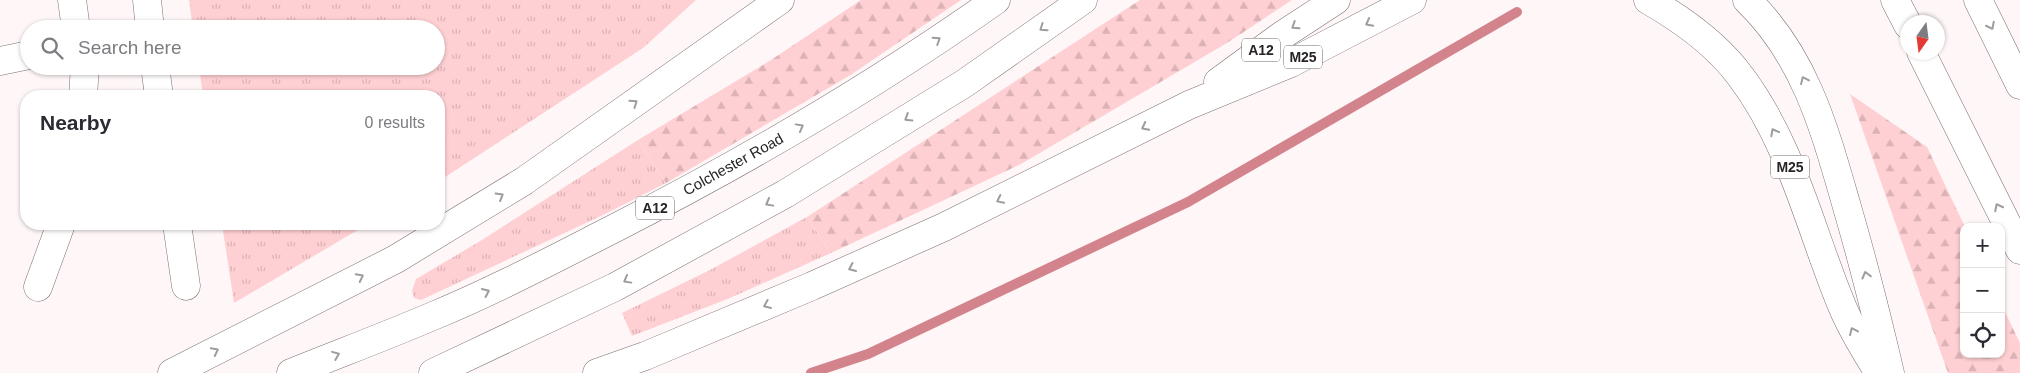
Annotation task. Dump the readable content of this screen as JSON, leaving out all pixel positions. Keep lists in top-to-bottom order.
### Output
{
  "streets": {
    "main road": ["A12", "M25", "Colchester Road"]
  },
  "crossings": [
    ["A12", "M25"]
  ],
  "north": "bottom",
  "page": {
    "search": "Search here",
    "heading": ["Nearby", "0 results"],
    "map_buttons": ["+", "−"]
  }
}
